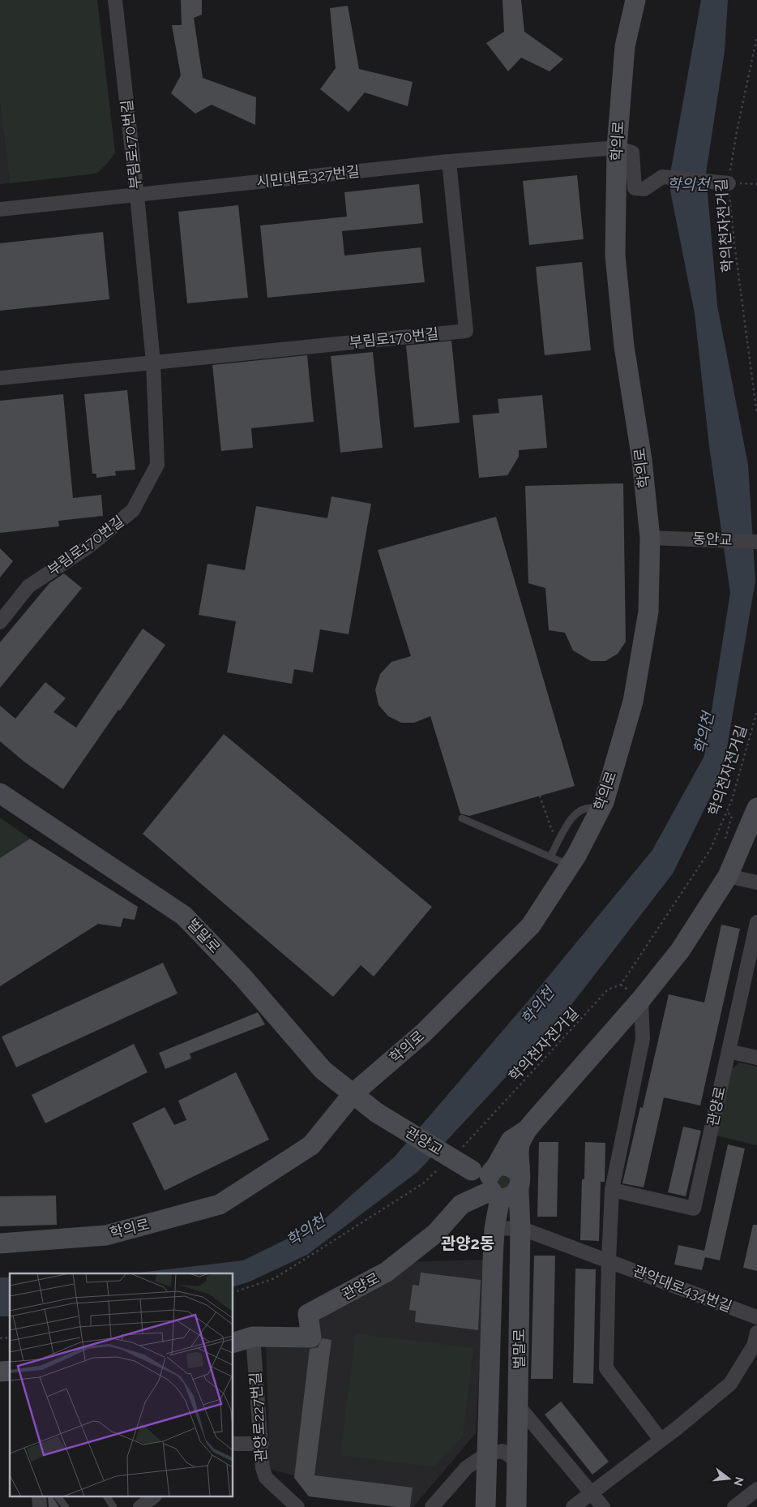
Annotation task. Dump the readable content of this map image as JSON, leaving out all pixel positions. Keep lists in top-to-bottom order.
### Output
{
  "streets": {
    "street": [
      "학의로",
      "부림로170번길",
      "시민대로327번길",
      "동안교",
      "벌말로",
      "관양로",
      "관양교",
      "관악대로434번길",
      "관양로227번길"
    ],
    "path": ["학의천자전거길"]
  },
  "crossings": [
    ["학의로", "시민대로327번길"],
    ["학의로", "동안교"],
    ["학의로", "벌말로"],
    ["부림로170번길", "시민대로327번길"],
    ["벌말로", "관양로"],
    ["벌말로", "관양교"],
    ["벌말로", "관악대로434번길"],
    ["관양로", "관양교"],
    ["관양로", "관양로227번길"]
  ],
  "districts": ["관양2동"],
  "water": ["학의천"],
  "north": "right"
}
